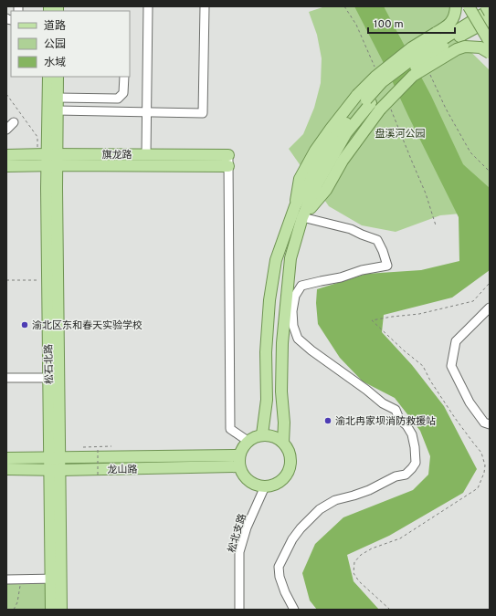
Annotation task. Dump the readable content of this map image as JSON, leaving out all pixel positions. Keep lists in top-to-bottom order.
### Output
{
  "streets": {
    "main road": ["旗龙路", "松石北路", "龙山路"],
    "street": ["松北支路"]
  },
  "crossings": [
    ["旗龙路", "松石北路"],
    ["松石北路", "龙山路"],
    ["龙山路", "松北支路"]
  ],
  "parks": ["盘溪河公园"],
  "places": ["渝北区东和春天实验学校", "渝北冉家坝消防救援站"],
  "legend": ["道路", "公园", "水域"],
  "scale_bar": "100 m"
}
